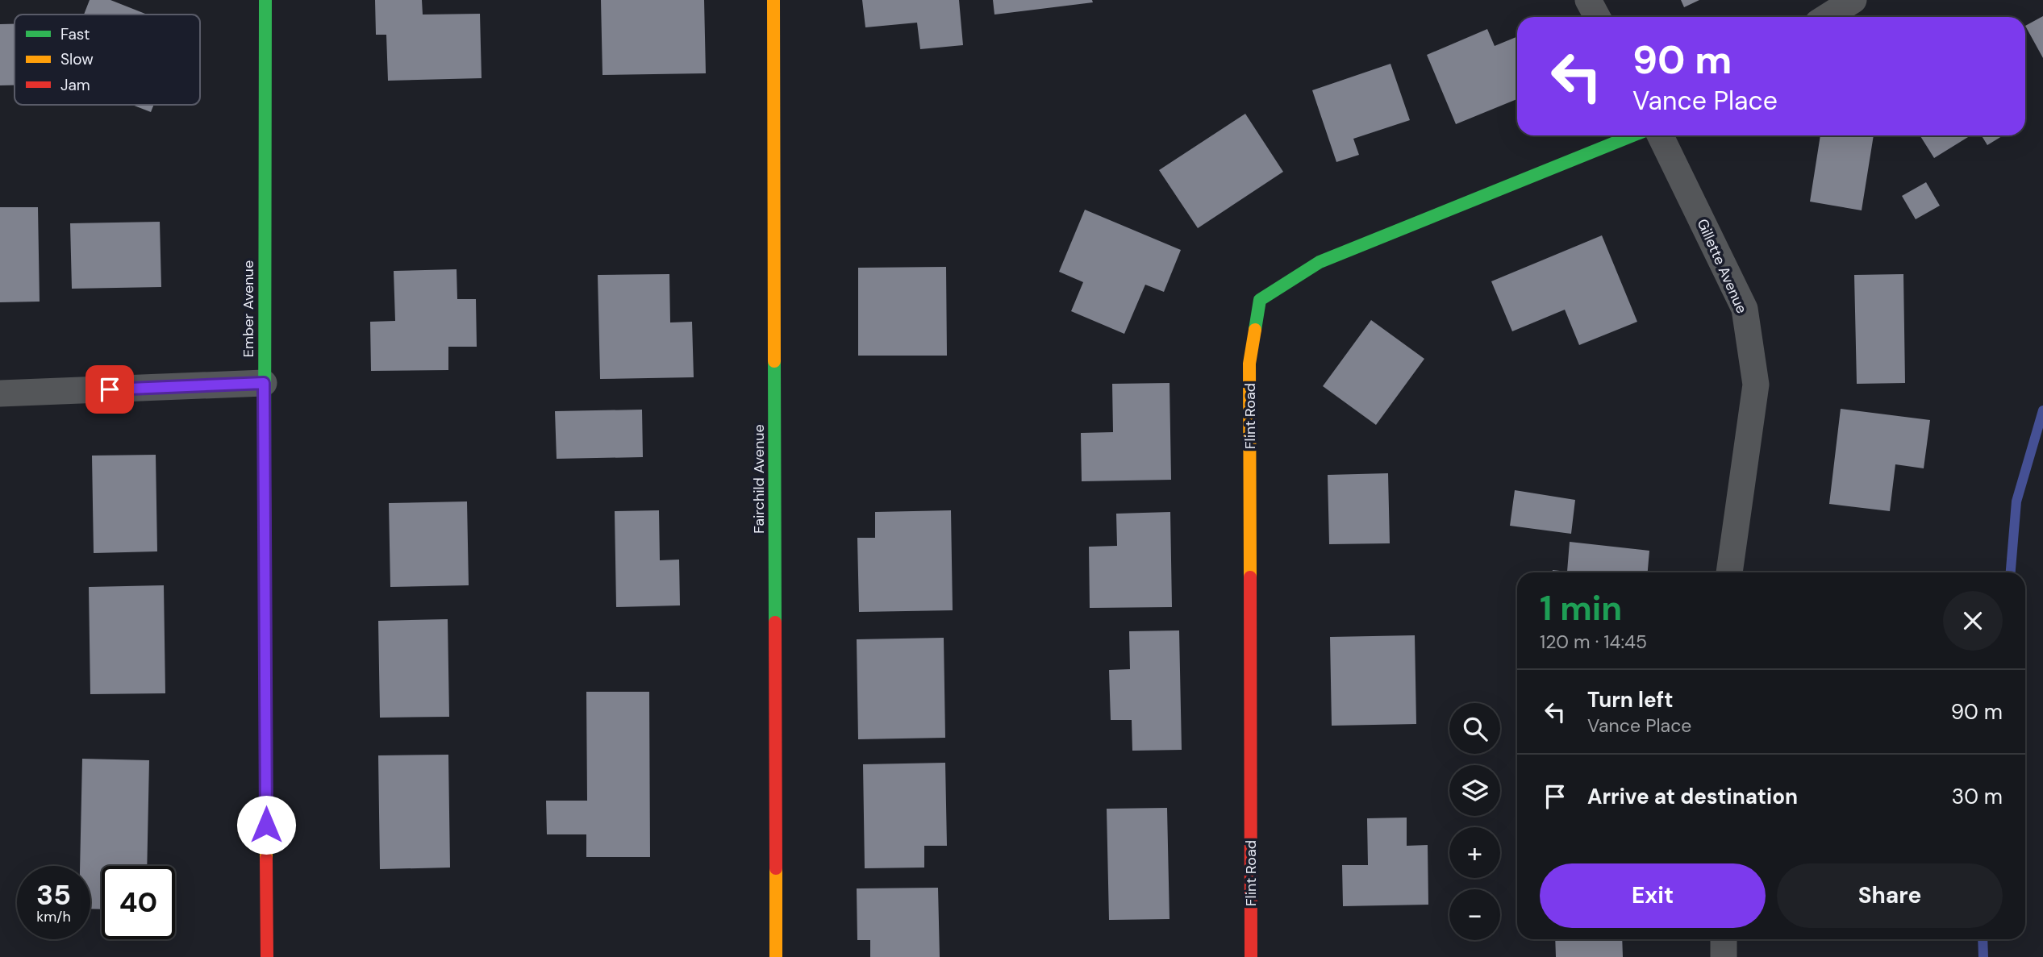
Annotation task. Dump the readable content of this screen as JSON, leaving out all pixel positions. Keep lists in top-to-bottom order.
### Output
{
  "streets": {
    "street": [
      "Gillette Avenue",
      "Ember Avenue",
      "Flint Road",
      "Fairchild Avenue"
    ]
  },
  "legend": ["Fast", "Slow", "Jam"],
  "page": {
    "turn": ["90 m", "Vance Place"],
    "heading": ["1 min", "120 m · 14:45"],
    "list": [
      {
        "name": "Turn left",
        "note": "Vance Place",
        "value": "90 m"
      },
      {
        "name": "Arrive at destination",
        "value": "30 m"
      }
    ],
    "map_buttons": ["+", "−"],
    "buttons": ["Exit", "Share"],
    "speed": "35 km/h",
    "limit": "40"
  }
}
